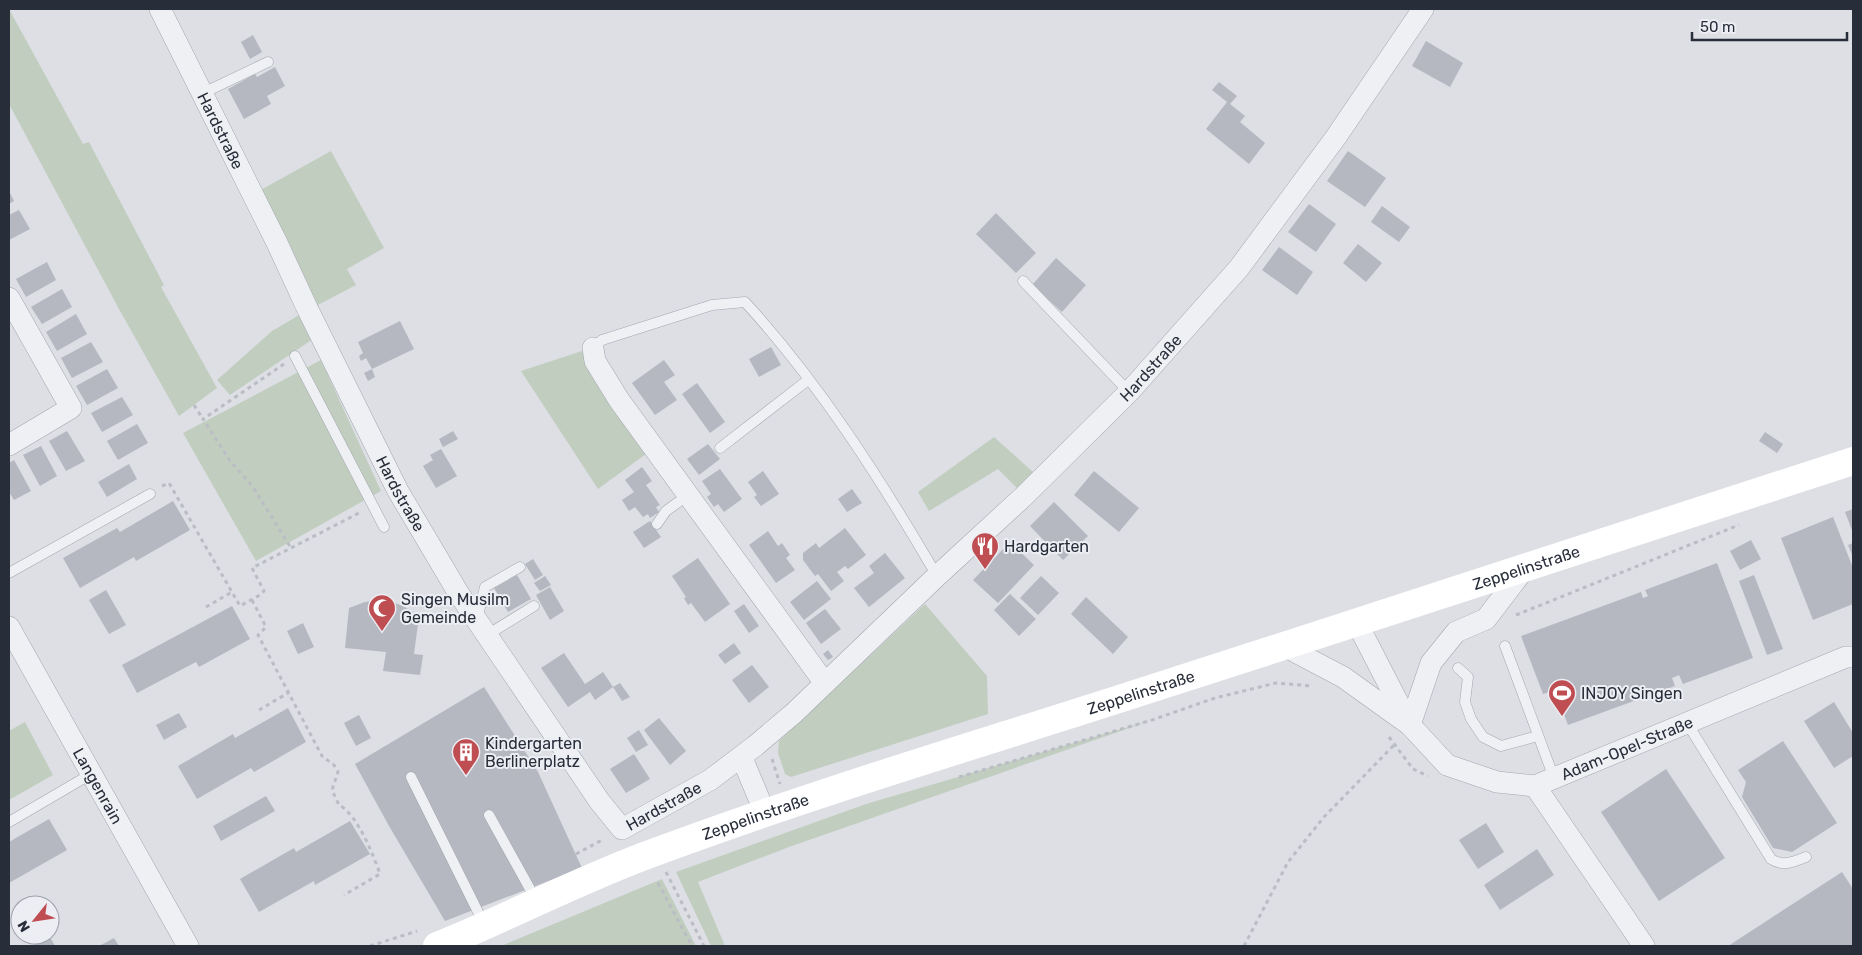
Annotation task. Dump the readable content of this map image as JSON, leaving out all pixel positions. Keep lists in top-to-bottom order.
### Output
{
  "streets": {
    "street": [
      "Hardstraße",
      "Zeppelinstraße",
      "Adam-Opel-Straße",
      "Langenrain"
    ]
  },
  "crossings": [
    ["Zeppelinstraße", "Adam-Opel-Straße"]
  ],
  "places": {
    "restaurant": ["Hardgarten"],
    "mosque": ["Singen Musilm Gemeinde"],
    "sports": ["INJOY Singen"],
    "building": ["Kindergarten Berlinerplatz"]
  },
  "scale_bar": "50 m",
  "north": "bottom left"
}
